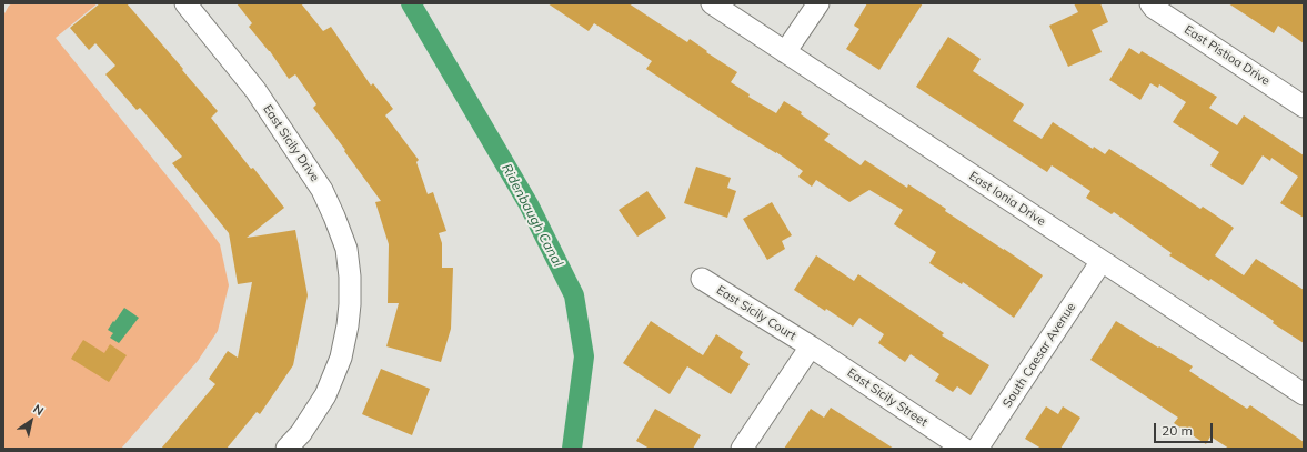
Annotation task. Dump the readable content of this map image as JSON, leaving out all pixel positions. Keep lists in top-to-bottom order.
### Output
{
  "streets": {
    "street": [
      "East Pistioa Drive",
      "East Sicily Drive",
      "East Ionia Drive",
      "East Sicily Court",
      "South Caesar Avenue",
      "East Sicily Street"
    ]
  },
  "crossings": [
    ["East Ionia Drive", "South Caesar Avenue"],
    ["East Sicily Court", "East Sicily Street"]
  ],
  "water": ["Ridenbaugh Canal"],
  "scale_bar": "20 m",
  "north": "top right"
}
